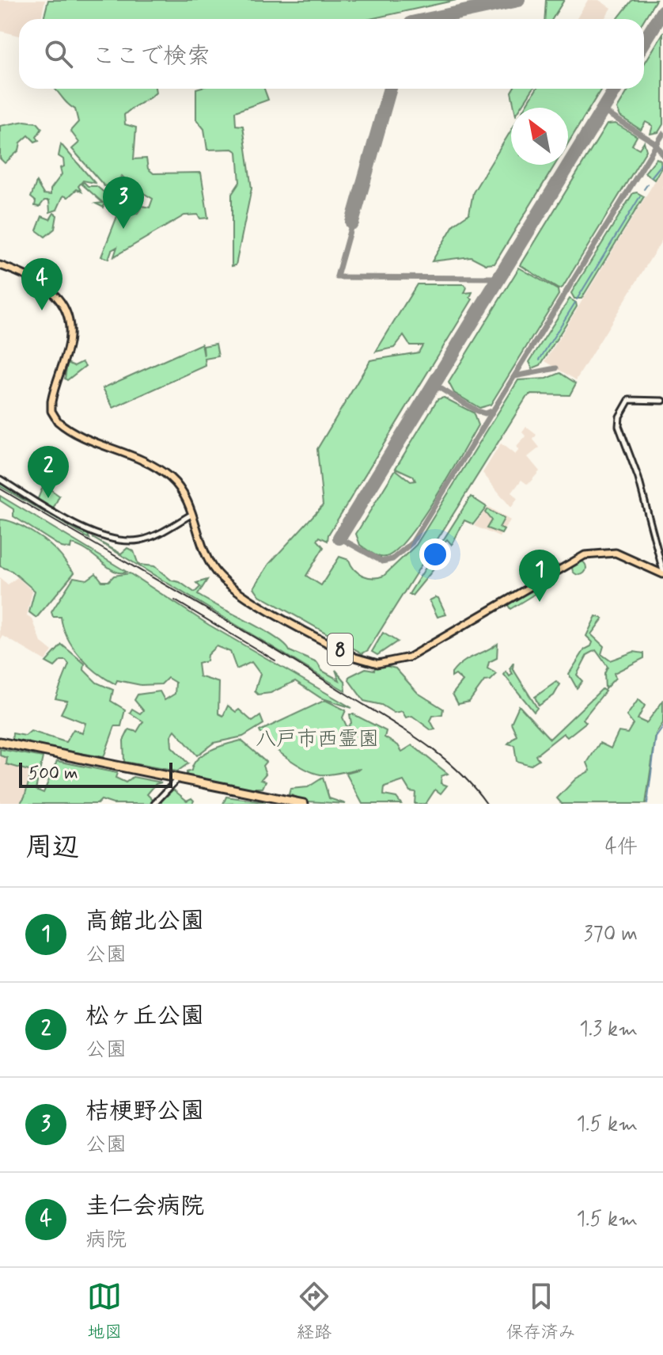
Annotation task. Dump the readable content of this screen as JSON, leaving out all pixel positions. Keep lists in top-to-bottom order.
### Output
{
  "streets": {
    "main road": ["8"]
  },
  "parks": ["八戸市西霊園"],
  "scale_bar": "500 m",
  "north": "top left",
  "page": {
    "search": "ここで検索",
    "pins": [
      "3",
      "4",
      "2",
      "1"
    ],
    "scale": "500 m",
    "heading": ["周辺", "4件"],
    "list": [
      {
        "mark": "1",
        "name": "高館北公園",
        "note": "公園",
        "value": "370 m"
      },
      {
        "mark": "2",
        "name": "松ヶ丘公園",
        "note": "公園",
        "value": "1.3 km"
      },
      {
        "mark": "3",
        "name": "桔梗野公園",
        "note": "公園",
        "value": "1.5 km"
      },
      {
        "mark": "4",
        "name": "圭仁会病院",
        "note": "病院",
        "value": "1.5 km"
      }
    ],
    "nav": ["地図", "経路", "保存済み"]
  }
}
